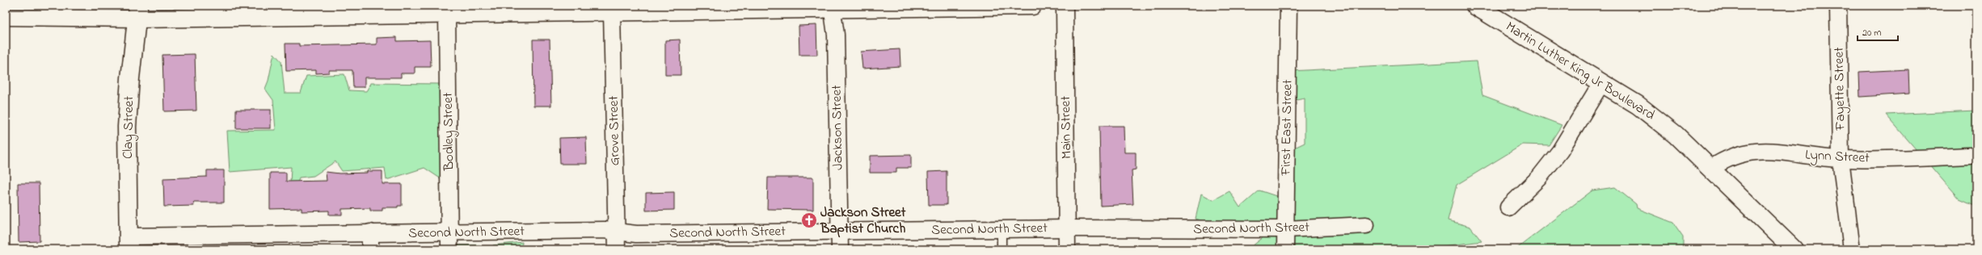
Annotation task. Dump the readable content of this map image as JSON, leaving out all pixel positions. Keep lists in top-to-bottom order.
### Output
{
  "streets": {
    "street": [
      "Martin Luther King Jr Boulevard",
      "Fayette Street",
      "Clay Street",
      "Jackson Street",
      "Main Street",
      "First East Street",
      "Grove Street",
      "Bodley Street",
      "Lynn Street",
      "Second North Street"
    ]
  },
  "crossings": [
    ["Martin Luther King Jr Boulevard", "Lynn Street"],
    ["Fayette Street", "Lynn Street"],
    ["Clay Street", "Second North Street"],
    ["Jackson Street", "Second North Street"],
    ["Main Street", "Second North Street"],
    ["First East Street", "Second North Street"],
    ["Grove Street", "Second North Street"],
    ["Bodley Street", "Second North Street"]
  ],
  "places": {
    "church": ["Jackson Street Baptist Church"]
  },
  "scale_bar": "20 m"
}
